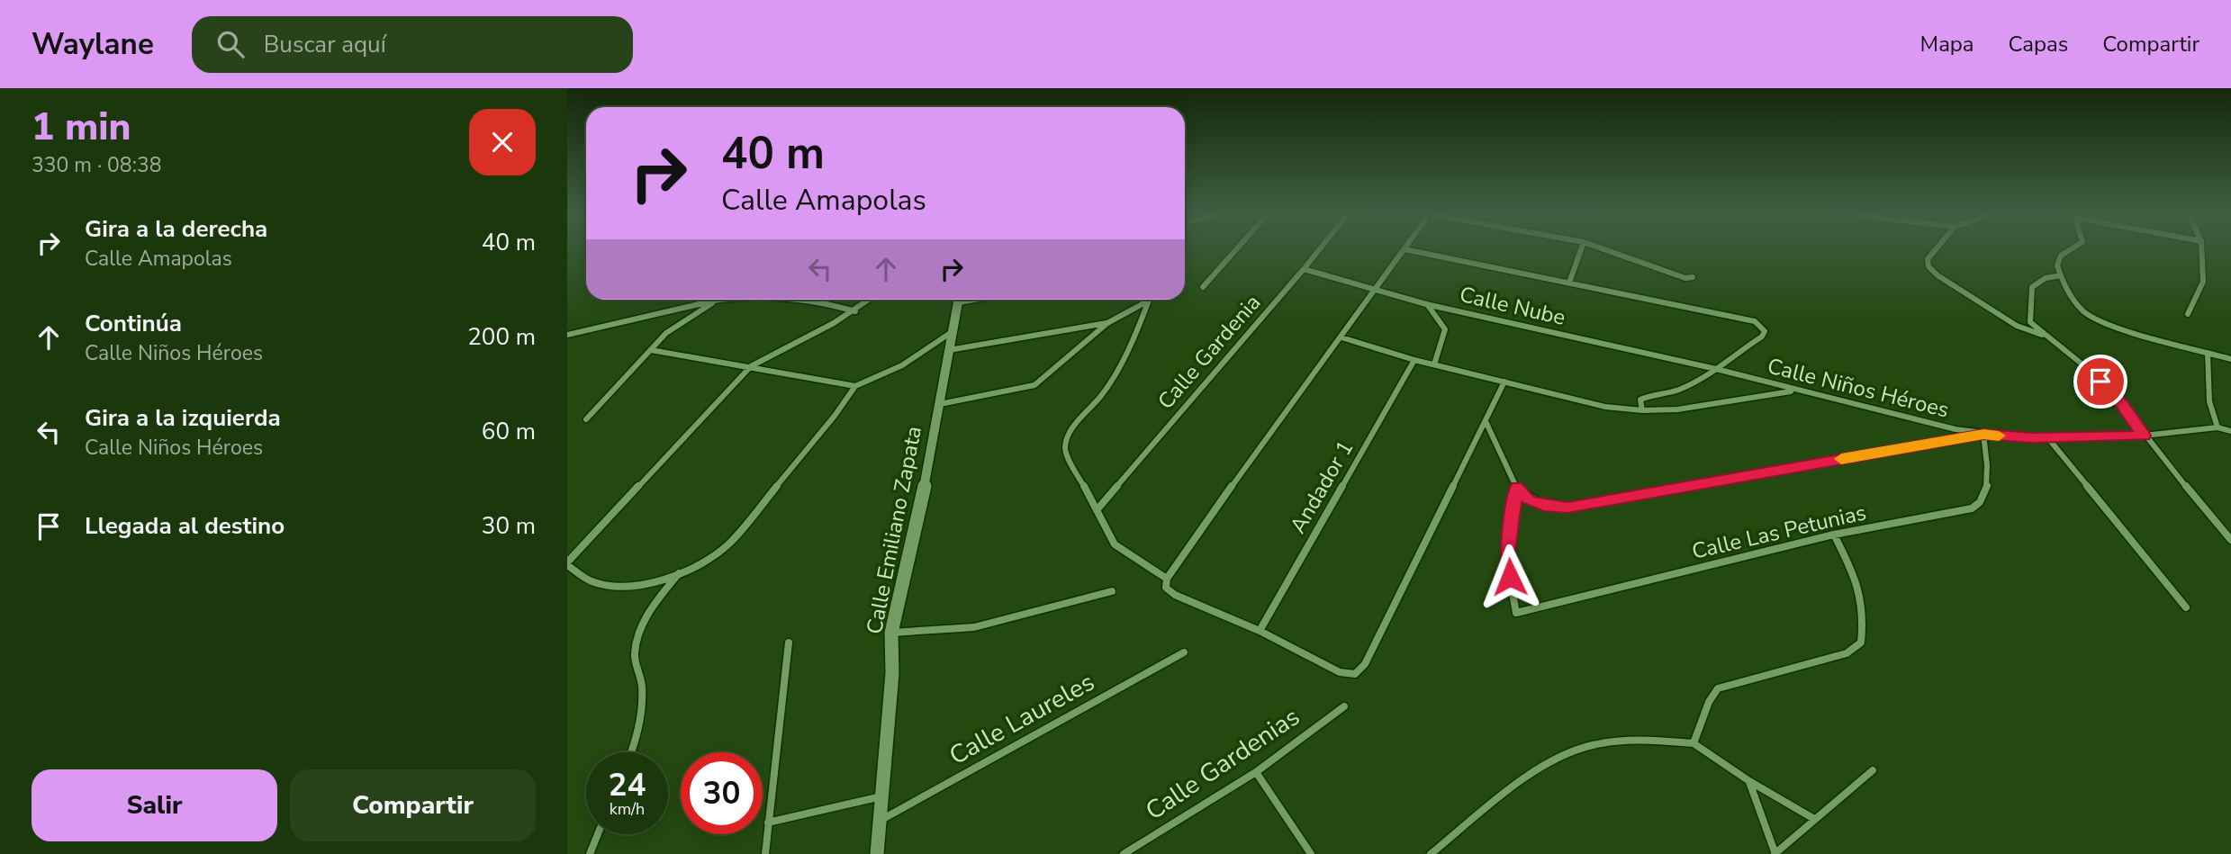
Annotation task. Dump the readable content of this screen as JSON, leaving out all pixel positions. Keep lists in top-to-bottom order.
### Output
{
  "streets": {
    "street": [
      "Calle Nube",
      "Calle Gardenia",
      "Calle Niños Héroes",
      "Andador 1",
      "Calle Emiliano Zapata",
      "Calle Las Petunias",
      "Calle Laureles",
      "Calle Gardenias"
    ]
  },
  "crossings": [
    ["Calle Nube", "Calle Gardenia"],
    ["Calle Nube", "Calle Niños Héroes"],
    ["Calle Niños Héroes", "Calle Las Petunias"],
    ["Calle Emiliano Zapata", "Calle Laureles"]
  ],
  "page": {
    "header": "Waylane",
    "search": "Buscar aquí",
    "nav": ["Mapa", "Capas", "Compartir"],
    "heading": ["1 min", "330 m · 08:38"],
    "turn": ["40 m", "Calle Amapolas"],
    "list": [
      {
        "name": "Gira a la derecha",
        "note": "Calle Amapolas",
        "value": "40 m"
      },
      {
        "name": "Continúa",
        "note": "Calle Niños Héroes",
        "value": "200 m"
      },
      {
        "name": "Gira a la izquierda",
        "note": "Calle Niños Héroes",
        "value": "60 m"
      },
      {
        "name": "Llegada al destino",
        "value": "30 m"
      }
    ],
    "speed": "24 km/h",
    "limit": "30",
    "buttons": ["Salir", "Compartir"]
  }
}
